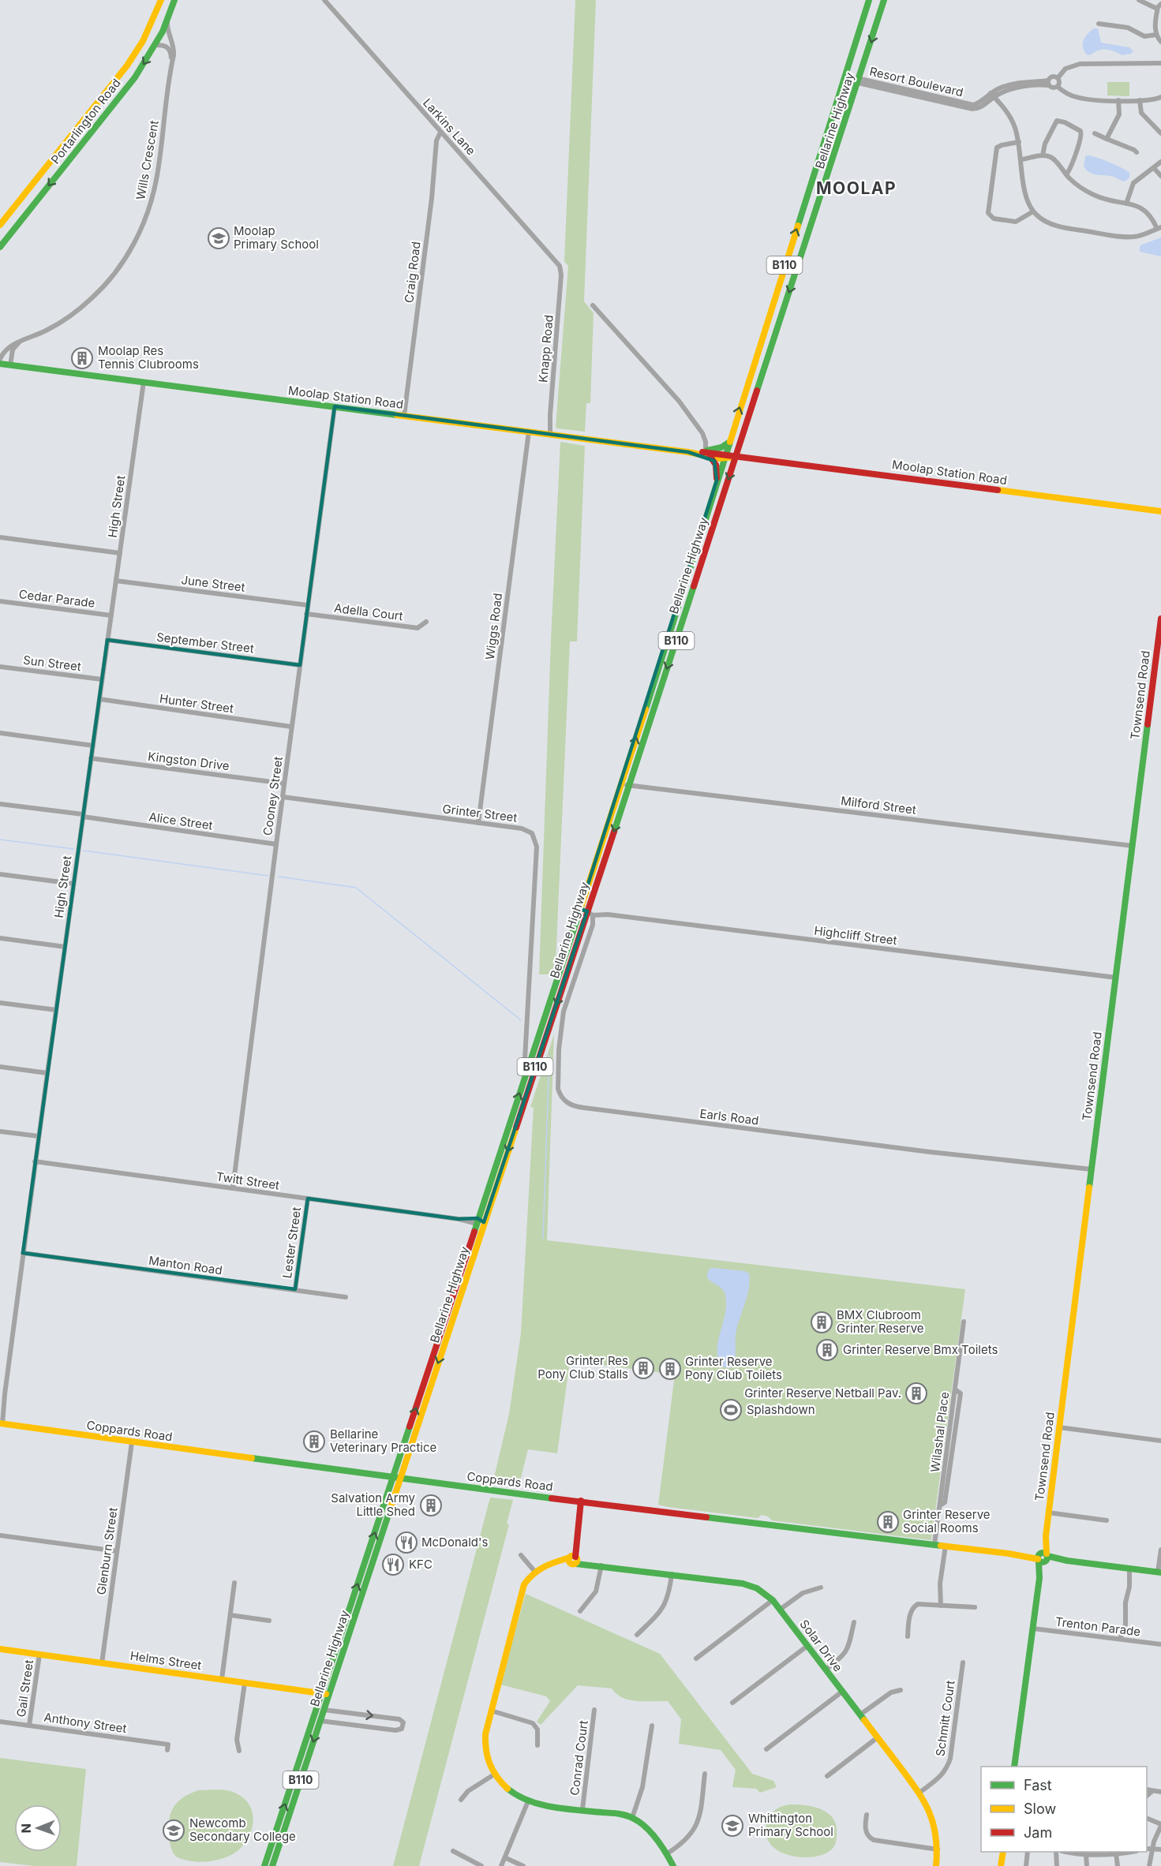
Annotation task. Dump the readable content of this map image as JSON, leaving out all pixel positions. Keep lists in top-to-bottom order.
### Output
{
  "streets": {
    "main road": [
      "Bellarine Highway",
      "Portarlington Road",
      "B110",
      "Moolap Station Road",
      "Townsend Road",
      "Coppards Road",
      "Solar Drive",
      "Helms Street"
    ],
    "street": [
      "Resort Boulevard",
      "Larkins Lane",
      "Wills Crescent",
      "Craig Road",
      "Knapp Road",
      "High Street",
      "June Street",
      "Cedar Parade",
      "Adella Court",
      "Wiggs Road",
      "September Street",
      "Sun Street",
      "Hunter Street",
      "Kingston Drive",
      "Cooney Street",
      "Milford Street",
      "Grinter Street",
      "Alice Street",
      "Highcliff Street",
      "Earls Road",
      "Twitt Street",
      "Lester Street",
      "Manton Road",
      "Wilashal Place",
      "Glenburn Street",
      "Trenton Parade",
      "Gail Street",
      "Schmitt Court",
      "Anthony Street",
      "Conrad Court"
    ]
  },
  "crossings": [
    ["Resort Boulevard", "Bellarine Highway"],
    ["Bellarine Highway", "Moolap Station Road"],
    ["Bellarine Highway", "Milford Street"],
    ["Bellarine Highway", "Grinter Street"],
    ["Bellarine Highway", "Highcliff Street"],
    ["Bellarine Highway", "Earls Road"],
    ["Bellarine Highway", "Twitt Street"],
    ["Bellarine Highway", "Coppards Road"],
    ["Bellarine Highway", "Helms Street"],
    ["Portarlington Road", "Wills Crescent"],
    ["Larkins Lane", "Craig Road"],
    ["Larkins Lane", "Knapp Road"],
    ["Craig Road", "Moolap Station Road"],
    ["Knapp Road", "Moolap Station Road"],
    ["Moolap Station Road", "High Street"],
    ["Moolap Station Road", "Wiggs Road"],
    ["Moolap Station Road", "Cooney Street"],
    ["High Street", "June Street"],
    ["High Street", "Cedar Parade"],
    ["High Street", "September Street"],
    ["High Street", "Sun Street"],
    ["High Street", "Hunter Street"],
    ["High Street", "Kingston Drive"],
    ["High Street", "Alice Street"],
    ["High Street", "Twitt Street"],
    ["High Street", "Manton Road"],
    ["High Street", "Coppards Road"],
    ["June Street", "Cooney Street"],
    ["Adella Court", "Cooney Street"],
    ["Wiggs Road", "Grinter Street"],
    ["September Street", "Cooney Street"],
    ["Townsend Road", "Milford Street"],
    ["Townsend Road", "Highcliff Street"],
    ["Townsend Road", "Earls Road"],
    ["Townsend Road", "Coppards Road"],
    ["Townsend Road", "Trenton Parade"],
    ["Hunter Street", "Cooney Street"],
    ["Kingston Drive", "Cooney Street"],
    ["Cooney Street", "Grinter Street"],
    ["Cooney Street", "Alice Street"],
    ["Cooney Street", "Twitt Street"],
    ["Highcliff Street", "Earls Road"],
    ["Twitt Street", "Lester Street"],
    ["Lester Street", "Manton Road"],
    ["Coppards Road", "Wilashal Place"],
    ["Coppards Road", "Glenburn Street"],
    ["Glenburn Street", "Helms Street"],
    ["Solar Drive", "Schmitt Court"],
    ["Helms Street", "Gail Street"],
    ["Gail Street", "Anthony Street"]
  ],
  "districts": ["MOOLAP"],
  "places": {
    "school or university": ["Moolap Primary School", "Whittington Primary School", "Newcomb Secondary College"],
    "building": [
      "Moolap Res Tennis Clubrooms",
      "BMX Clubroom Grinter Reserve",
      "Grinter Reserve Bmx Toilets",
      "Grinter Res Pony Club Stalls",
      "Grinter Reserve Pony Club Toilets",
      "Grinter Reserve Netball Pav.",
      "Bellarine Veterinary Practice",
      "Salvation Army Little Shed",
      "Grinter Reserve Social Rooms"
    ],
    "sports": ["Splashdown"],
    "restaurant": ["McDonald's", "KFC"]
  },
  "legend": ["Fast", "Slow", "Jam"],
  "north": "left"
}
